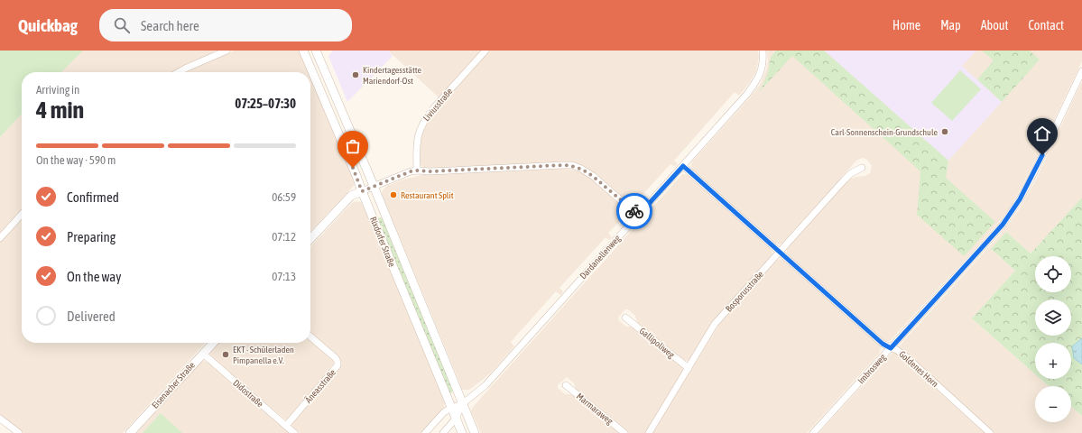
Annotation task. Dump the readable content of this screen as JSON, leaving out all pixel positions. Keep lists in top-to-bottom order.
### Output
{
  "streets": {
    "street": [
      "Liviusstraße",
      "Rixdorfer Straße",
      "Dardanellenweg",
      "Bosporusstraße",
      "Gallipoliweg",
      "Imbrosweg",
      "Goldenes Horn",
      "Eisenacher Straße",
      "Äneasstraße",
      "Didostraße",
      "Marmaraweg"
    ]
  },
  "crossings": [
    ["Rixdorfer Straße", "Dardanellenweg"],
    ["Dardanellenweg", "Goldenes Horn"],
    ["Bosporusstraße", "Gallipoliweg"],
    ["Bosporusstraße", "Goldenes Horn"],
    ["Imbrosweg", "Goldenes Horn"],
    ["Eisenacher Straße", "Didostraße"],
    ["Äneasstraße", "Didostraße"]
  ],
  "places": [
    "Kindertagesstätte Mariendorf-Ost",
    "Carl-Sonnenschein-Grundschule",
    "Restaurant Split",
    "EKT - Schülerladen Pimpanella e.V."
  ],
  "page": {
    "header": "Quickbag",
    "search": "Search here",
    "nav": [
      "Home",
      "Map",
      "About",
      "Contact"
    ],
    "heading": ["4 min", "Arriving in", "07:25–07:30"],
    "bar": "On the way · 590 m",
    "list": [
      ["Confirmed", "06:59"],
      ["Preparing", "07:12"],
      ["On the way", "07:13"],
      "Delivered"
    ],
    "map_buttons": ["+", "−"]
  }
}
